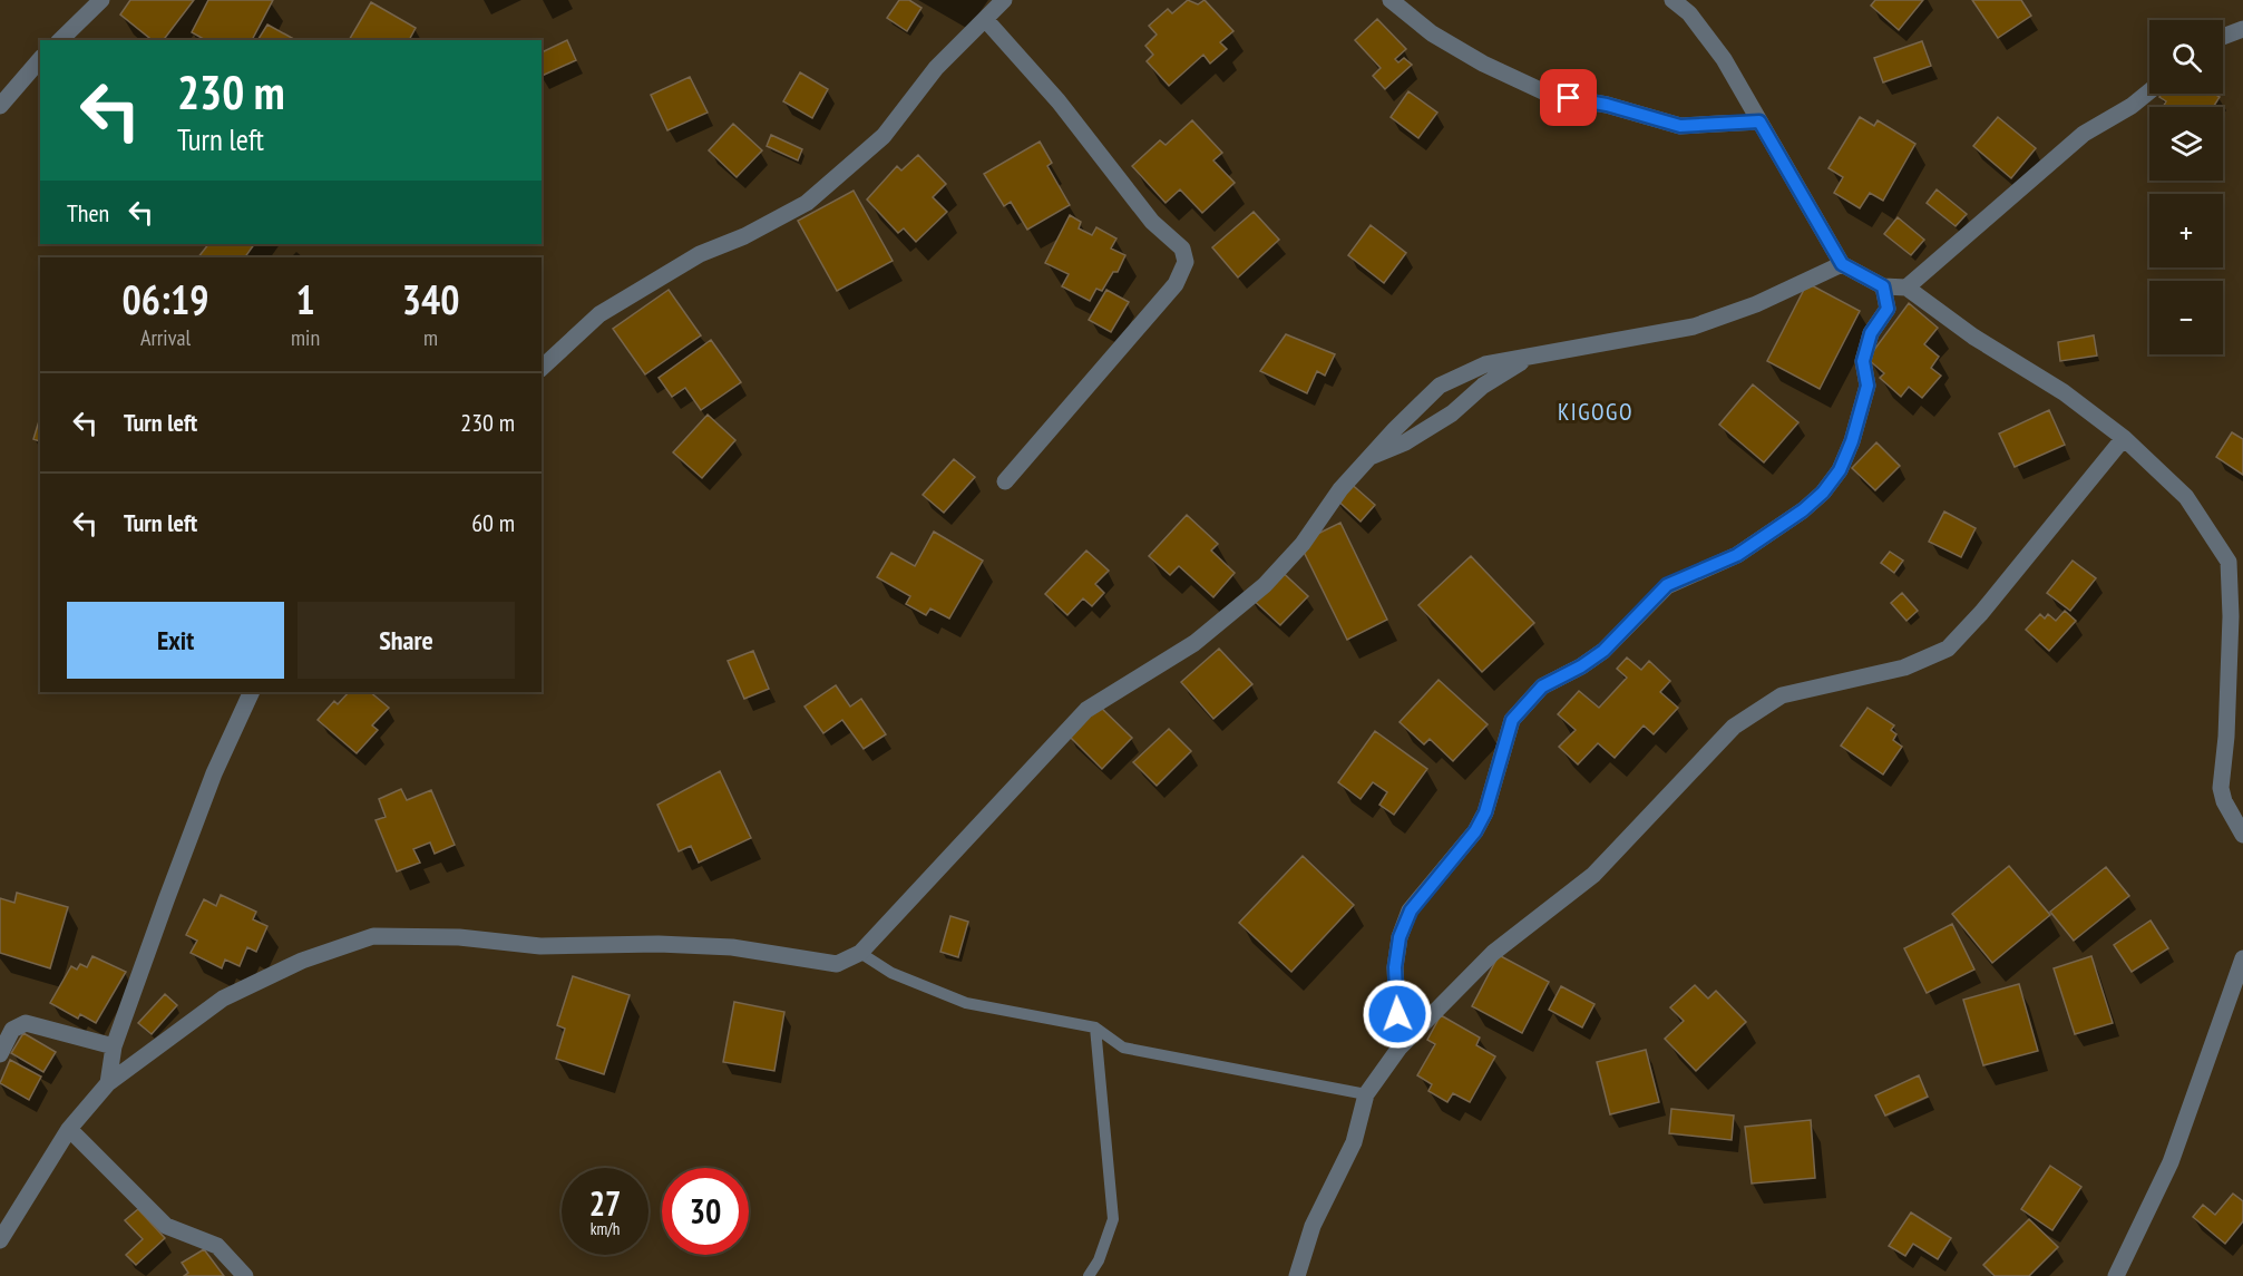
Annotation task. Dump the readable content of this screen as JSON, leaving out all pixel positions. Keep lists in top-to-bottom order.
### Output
{
  "districts": ["KIGOGO"],
  "page": {
    "map_buttons": ["+", "−"],
    "turn": ["230 m", "Turn left"],
    "then": "Then",
    "eta": [
      "06:19",
      "Arrival",
      "1",
      "min",
      "340",
      "m"
    ],
    "list": [
      {
        "name": "Turn left",
        "value": "230 m"
      },
      {
        "name": "Turn left",
        "value": "60 m"
      }
    ],
    "buttons": ["Exit", "Share"],
    "speed": "27 km/h",
    "limit": "30"
  }
}
